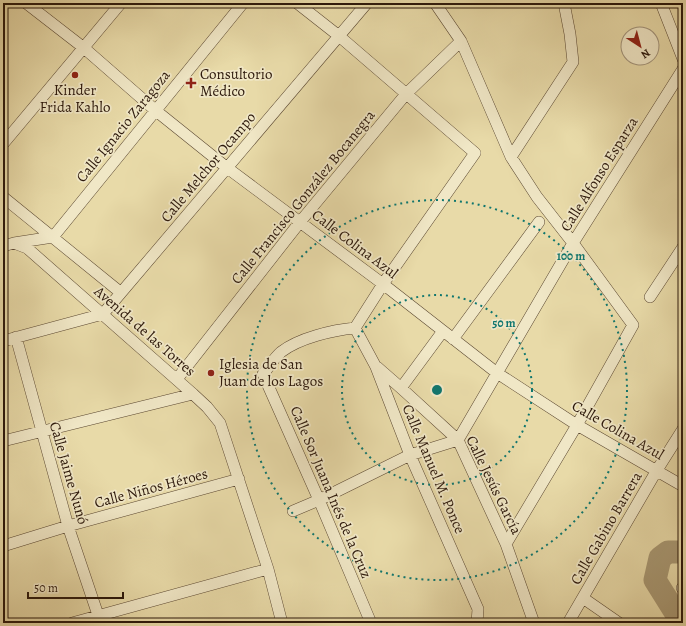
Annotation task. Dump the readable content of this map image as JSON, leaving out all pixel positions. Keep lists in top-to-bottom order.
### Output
{
  "streets": {
    "street": [
      "Calle Ignacio Zaragoza",
      "Calle Melchor Ocampo",
      "Calle Alfonso Esparza",
      "Calle Francisco González Bocanegra",
      "Calle Colina Azul",
      "Avenida de las Torres",
      "Calle Manuel M. Ponce",
      "Calle Jaime Nunó",
      "Calle Jesús García",
      "Calle Niños Héroes",
      "Calle Sor Juana Inés de la Cruz",
      "Calle Gabino Barrera"
    ]
  },
  "crossings": [
    ["Calle Ignacio Zaragoza", "Calle Colina Azul"],
    ["Calle Ignacio Zaragoza", "Avenida de las Torres"],
    ["Calle Melchor Ocampo", "Calle Colina Azul"],
    ["Calle Melchor Ocampo", "Avenida de las Torres"],
    ["Calle Alfonso Esparza", "Calle Colina Azul"],
    ["Calle Alfonso Esparza", "Calle Jesús García"],
    ["Calle Francisco González Bocanegra", "Calle Colina Azul"],
    ["Calle Francisco González Bocanegra", "Avenida de las Torres"],
    ["Calle Colina Azul", "Calle Gabino Barrera"],
    ["Avenida de las Torres", "Calle Niños Héroes"],
    ["Calle Manuel M. Ponce", "Calle Jesús García"],
    ["Calle Manuel M. Ponce", "Calle Sor Juana Inés de la Cruz"],
    ["Calle Jaime Nunó", "Calle Niños Héroes"]
  ],
  "places": {
    "other": ["Kinder Frida Kahlo", "Iglesia de San Juan de los Lagos"],
    "health": ["Consultorio Médico"]
  },
  "scale_bar": "50 m",
  "north": "bottom right",
  "rings": ["100 m", "50 m"]
}
